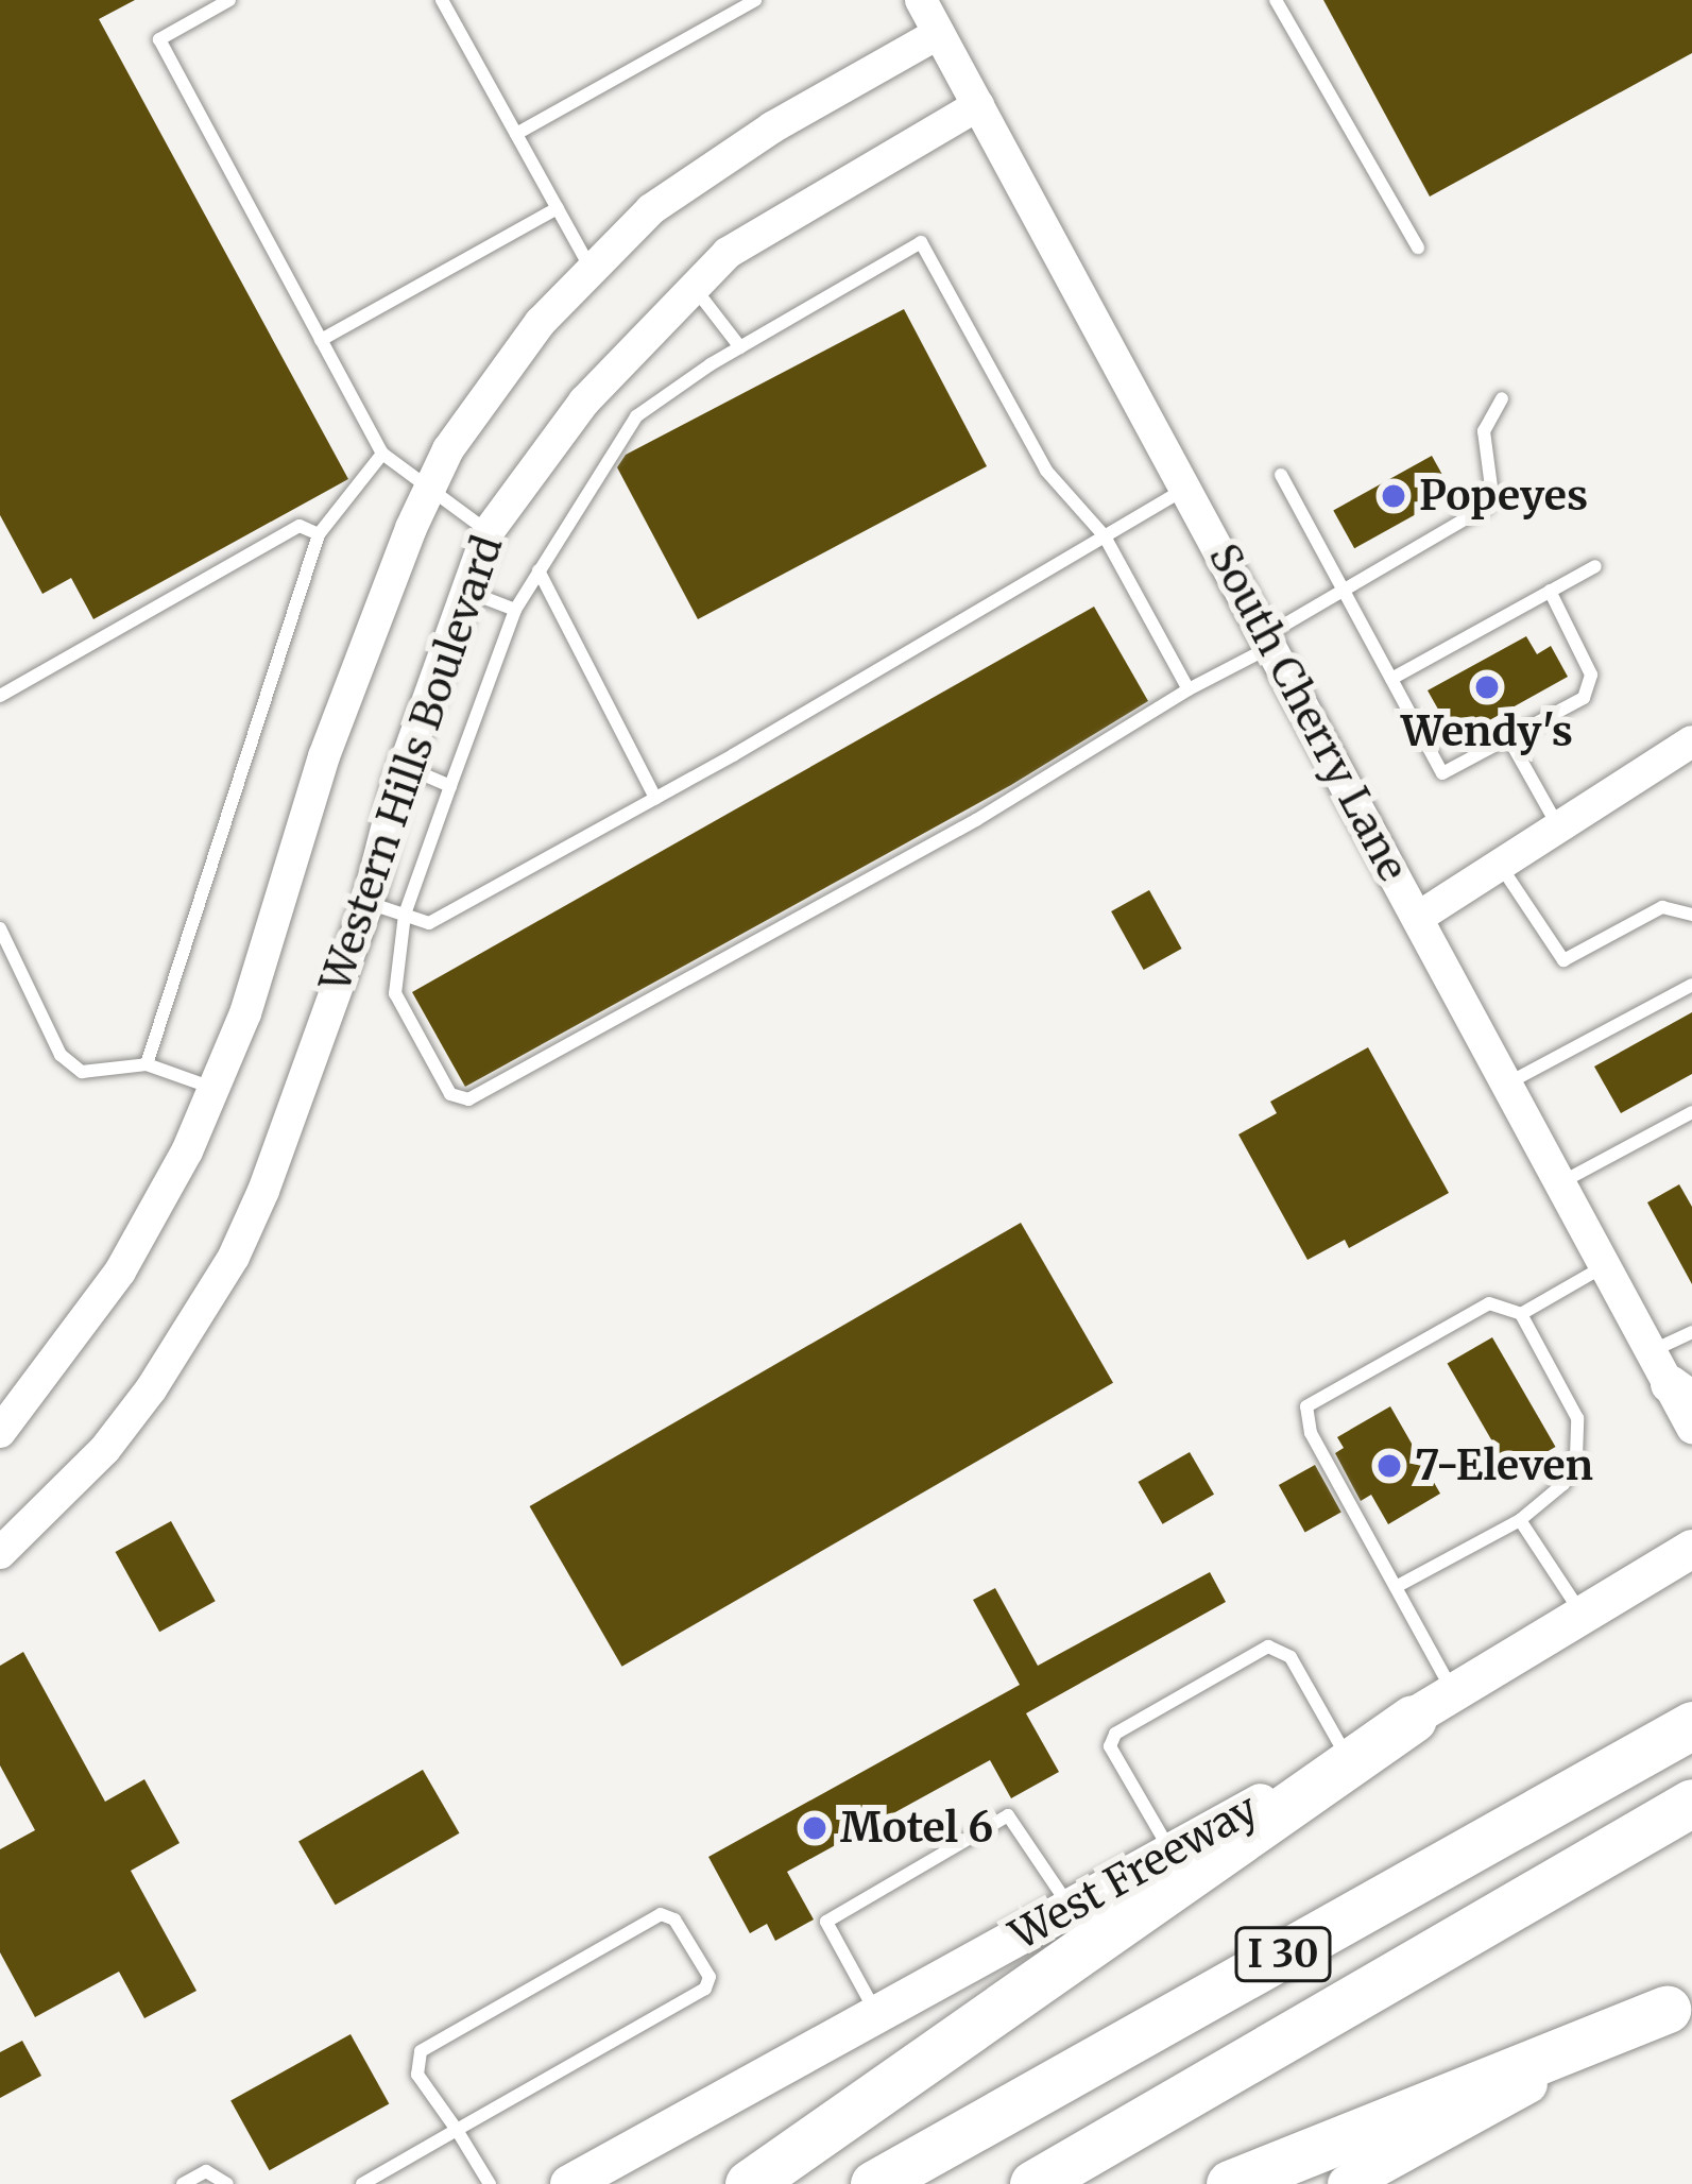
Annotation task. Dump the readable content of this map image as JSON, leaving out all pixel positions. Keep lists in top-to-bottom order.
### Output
{
  "streets": {
    "highway": ["I 30"],
    "main road": ["West Freeway"],
    "street": ["South Cherry Lane", "Western Hills Boulevard"]
  },
  "crossings": [
    ["South Cherry Lane", "Western Hills Boulevard"]
  ],
  "places": [
    "Popeyes",
    "Wendy's",
    "7-Eleven",
    "Motel 6"
  ]
}
